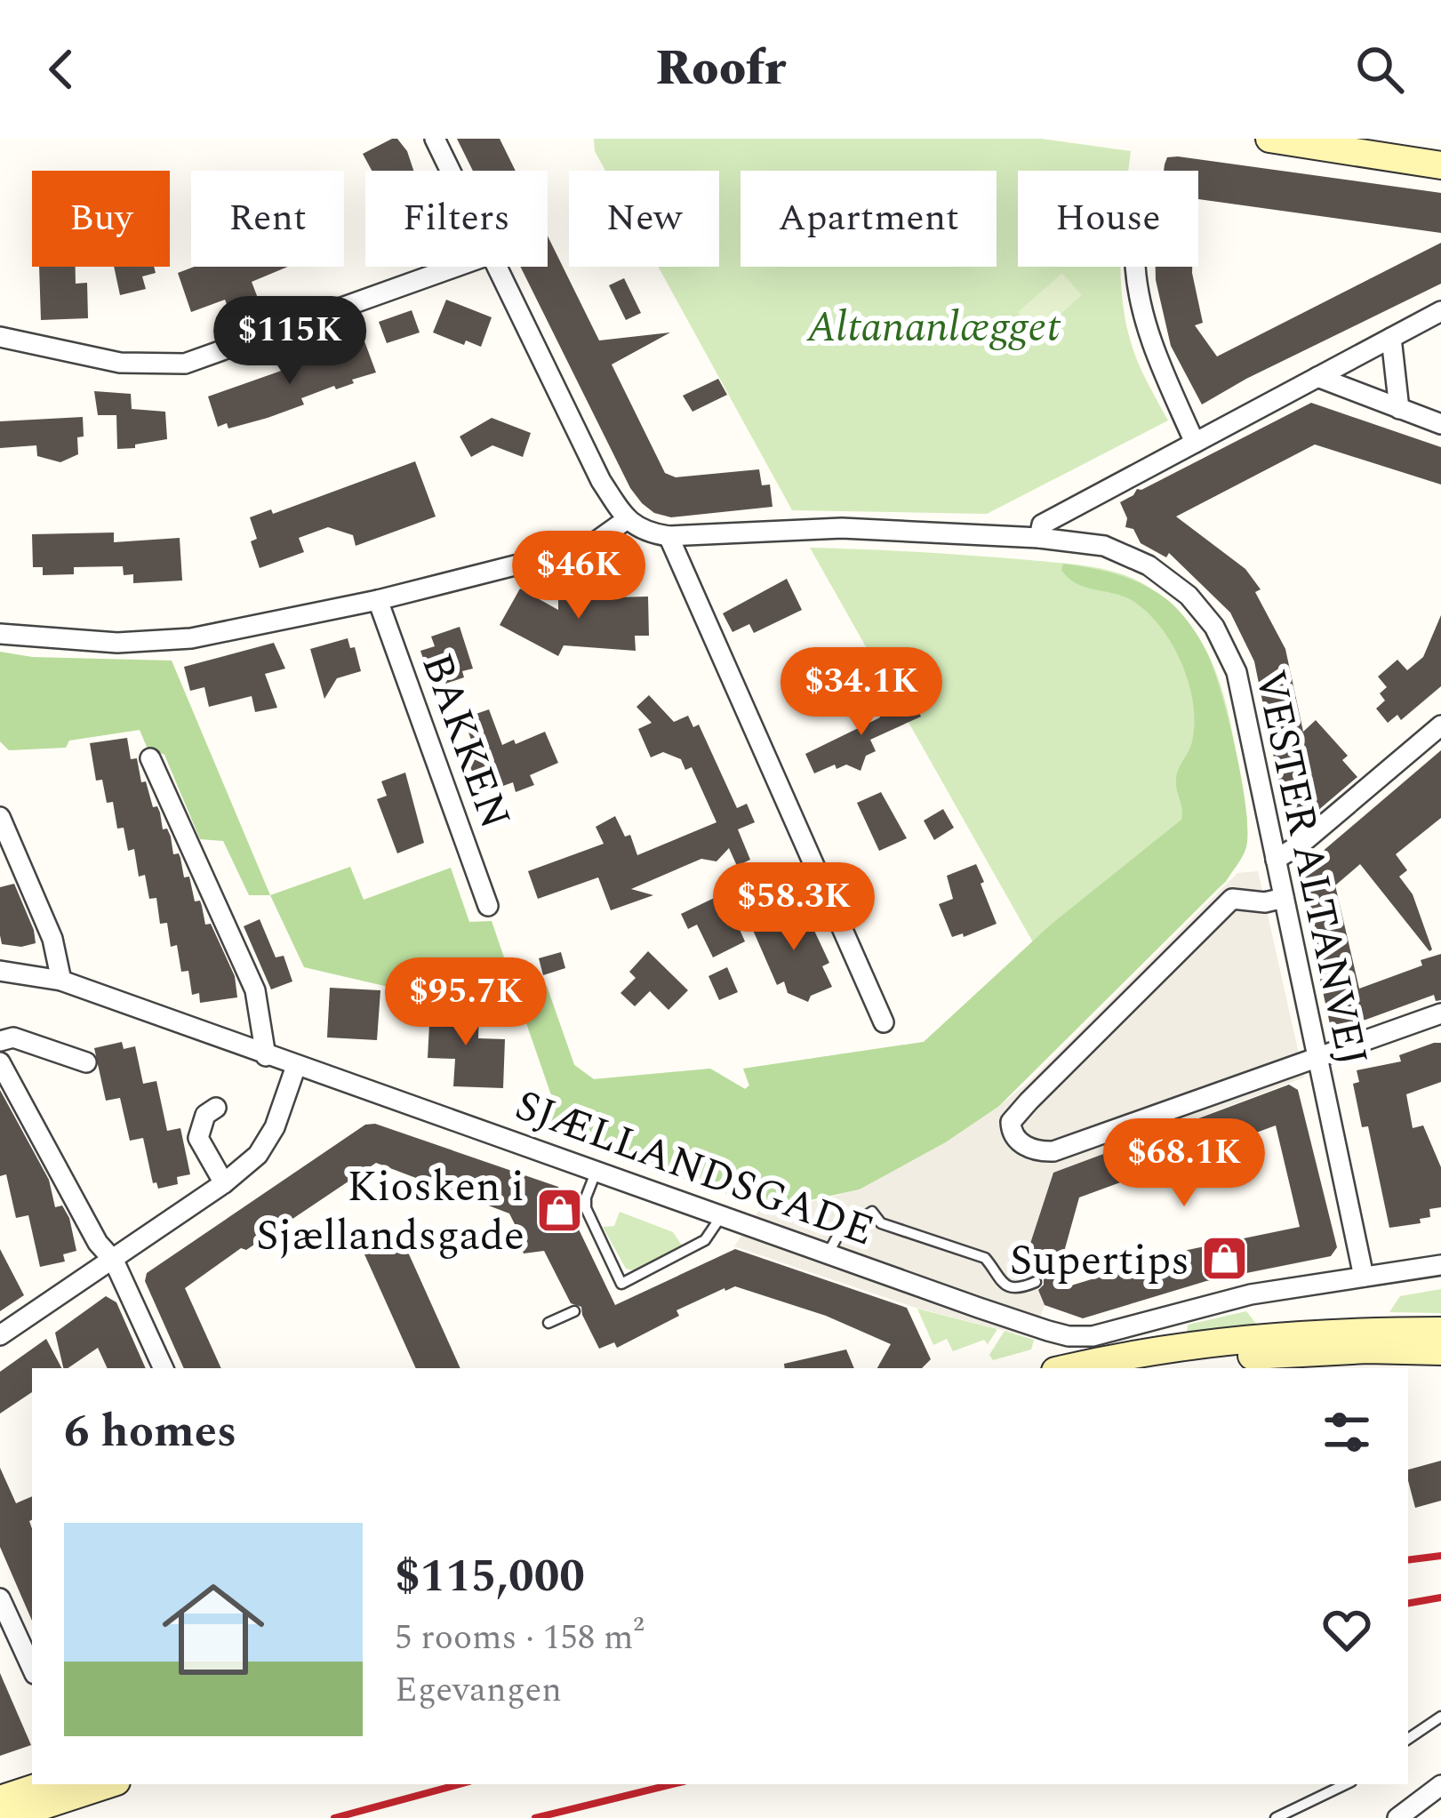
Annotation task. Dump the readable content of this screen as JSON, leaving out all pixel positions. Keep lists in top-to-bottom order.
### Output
{
  "streets": {
    "street": ["BAKKEN", "VESTER ALTANVEJ", "SJÆLLANDSGADE"]
  },
  "crossings": [
    ["VESTER ALTANVEJ", "SJÆLLANDSGADE"]
  ],
  "parks": ["Altananlægget"],
  "places": {
    "shop": ["Kiosken i Sjællandsgade", "Supertips"]
  },
  "page": {
    "header": "Roofr",
    "chip": [
      "Buy",
      "Rent",
      "Filters",
      "New",
      "Apartment",
      "House"
    ],
    "price": [
      "$115K",
      "$46K",
      "$34.1K",
      "$58.3K",
      "$95.7K",
      "$68.1K"
    ],
    "heading": "6 homes",
    "list": [
      {
        "name": "$115,000",
        "note": "5 rooms · 158 m² · Egevangen"
      }
    ]
  }
}
